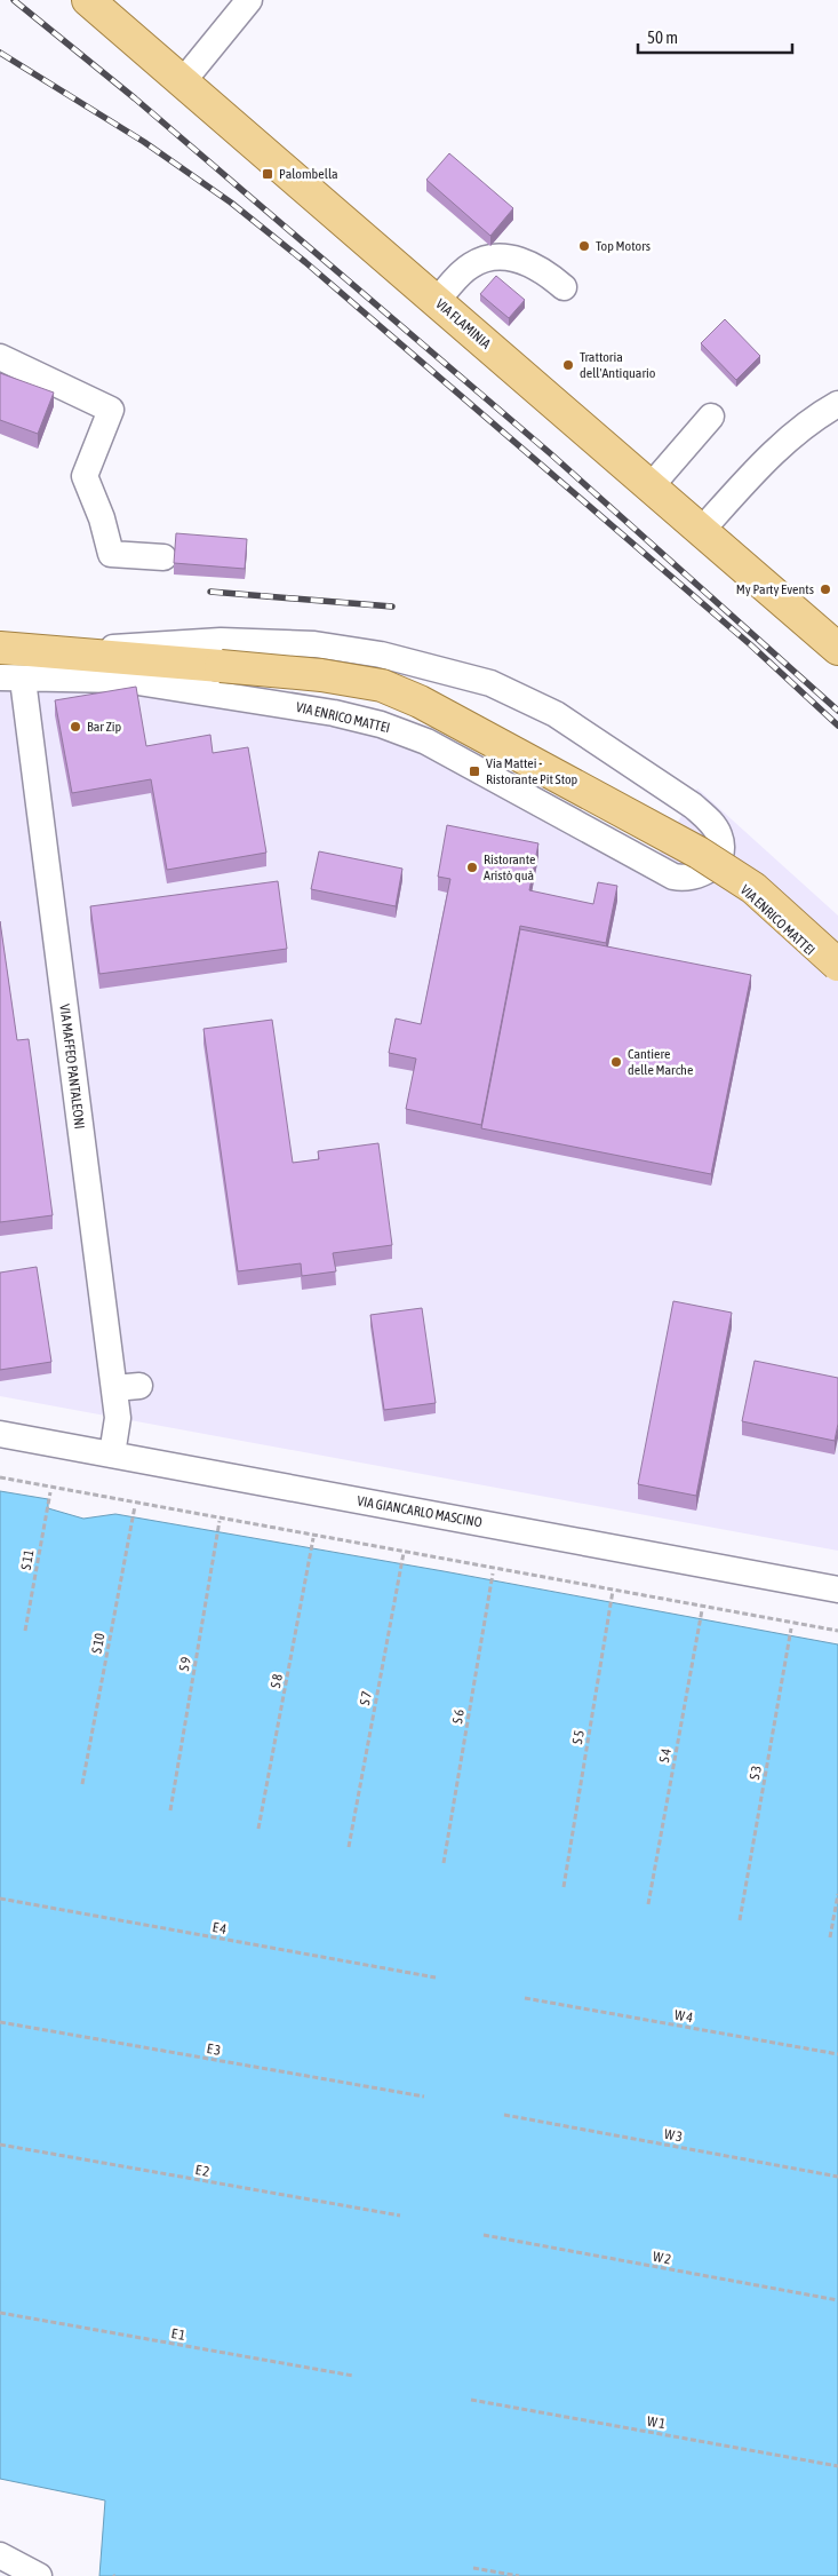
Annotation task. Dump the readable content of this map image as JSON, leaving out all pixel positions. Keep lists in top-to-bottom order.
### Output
{
  "streets": {
    "main road": ["VIA FLAMINIA", "VIA ENRICO MATTEI"],
    "street": ["VIA MAFFEO PANTALEONI", "VIA GIANCARLO MASCINO"],
    "path": [
      "S 11",
      "S 10",
      "S 9",
      "S 8",
      "S 7",
      "S 6",
      "S 5",
      "S 4",
      "S 3",
      "E 4",
      "W 4",
      "E 3",
      "W 3",
      "E 2",
      "W 2",
      "E 1",
      "W 1"
    ]
  },
  "crossings": [
    ["VIA ENRICO MATTEI", "VIA MAFFEO PANTALEONI"],
    ["VIA MAFFEO PANTALEONI", "VIA GIANCARLO MASCINO"]
  ],
  "places": {
    "transit": ["Palombella", "Via Mattei - Ristorante Pit Stop"],
    "other": [
      "Top Motors",
      "Trattoria dell'Antiquario",
      "My Party Events",
      "Bar Zip",
      "Ristorante Aristò quà",
      "Cantiere delle Marche"
    ]
  },
  "scale_bar": "50 m"
}
